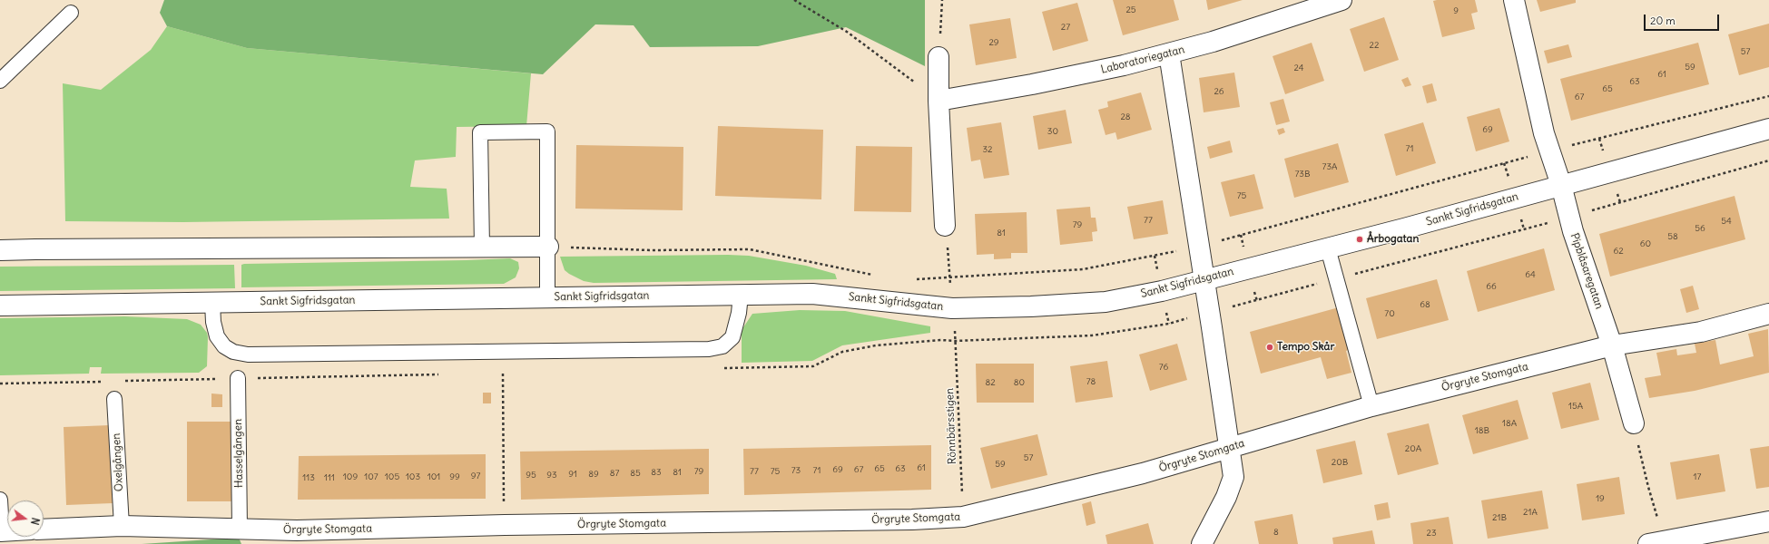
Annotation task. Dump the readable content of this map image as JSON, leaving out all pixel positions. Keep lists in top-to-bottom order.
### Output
{
  "streets": {
    "street": [
      "Laboratoriegatan",
      "Sankt Sigfridsgatan",
      "Pipblåsaregatan",
      "Örgryte Stomgata"
    ],
    "lane": ["Hasselgången", "Oxelgången"],
    "path": ["Rönnbärsstigen"]
  },
  "crossings": [
    ["Sankt Sigfridsgatan", "Pipblåsaregatan"],
    ["Sankt Sigfridsgatan", "Rönnbärsstigen"],
    ["Pipblåsaregatan", "Örgryte Stomgata"],
    ["Örgryte Stomgata", "Rönnbärsstigen"],
    ["Örgryte Stomgata", "Hasselgången"],
    ["Örgryte Stomgata", "Oxelgången"]
  ],
  "places": ["Årbogatan", "Tempo Skår"],
  "house_numbers": [
    "25",
    "9",
    "27",
    "29",
    "22",
    "57",
    "59",
    "24",
    "61",
    "63",
    "65",
    "26",
    "67",
    "28",
    "69",
    "30",
    "71",
    "32",
    "73A",
    "73B",
    "75",
    "77",
    "54",
    "79",
    "56",
    "81",
    "58",
    "60",
    "62",
    "64",
    "66",
    "68",
    "70",
    "76",
    "78",
    "82",
    "80",
    "15A",
    "18A",
    "18B",
    "20A",
    "57",
    "20B",
    "59",
    "61",
    "65",
    "63",
    "69",
    "67",
    "73",
    "71",
    "79",
    "77",
    "75",
    "83",
    "81",
    "87",
    "85",
    "91",
    "89",
    "95",
    "93",
    "97",
    "109",
    "107",
    "105",
    "103",
    "101",
    "99",
    "17",
    "113",
    "111",
    "19",
    "21A",
    "21B",
    "8",
    "23"
  ],
  "scale_bar": "20 m",
  "north": "right"
}
